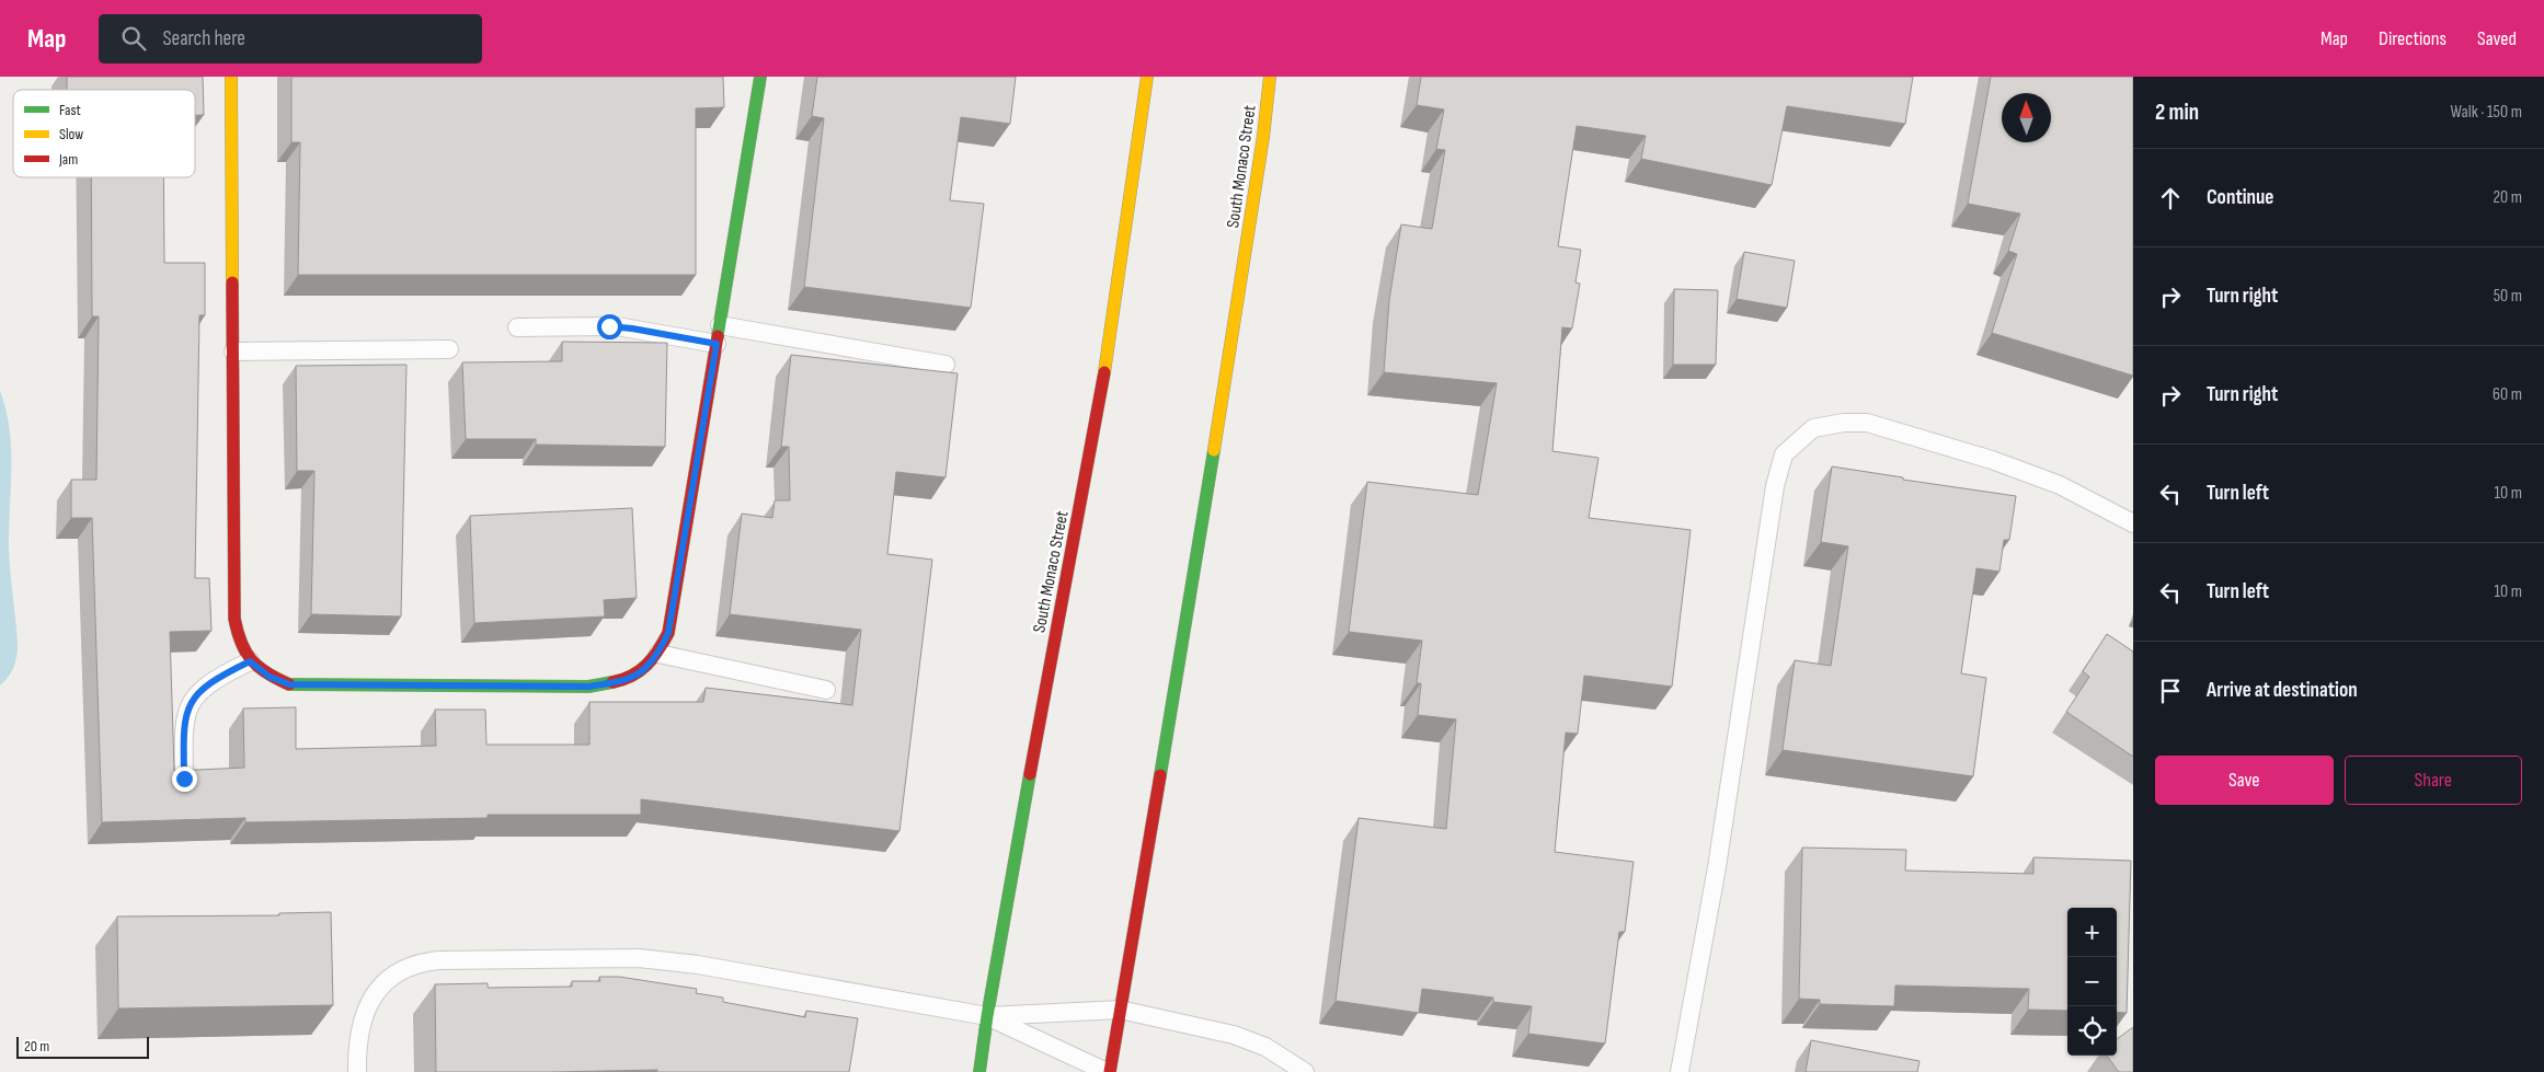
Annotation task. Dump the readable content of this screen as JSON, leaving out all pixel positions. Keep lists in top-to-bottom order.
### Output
{
  "streets": {
    "main road": ["South Monaco Street"]
  },
  "legend": ["Fast", "Slow", "Jam"],
  "scale_bar": "20 m",
  "north": "top",
  "page": {
    "header": "Map",
    "search": "Search here",
    "nav": ["Map", "Directions", "Saved"],
    "heading": ["2 min", "Walk · 150 m"],
    "list": [
      ["Continue", "20 m"],
      ["Turn right", "50 m"],
      ["Turn right", "60 m"],
      ["Turn left", "10 m"],
      ["Turn left", "10 m"],
      "Arrive at destination"
    ],
    "buttons": ["Save", "Share"],
    "map_buttons": ["+", "−"],
    "scale": "20 m"
  }
}
